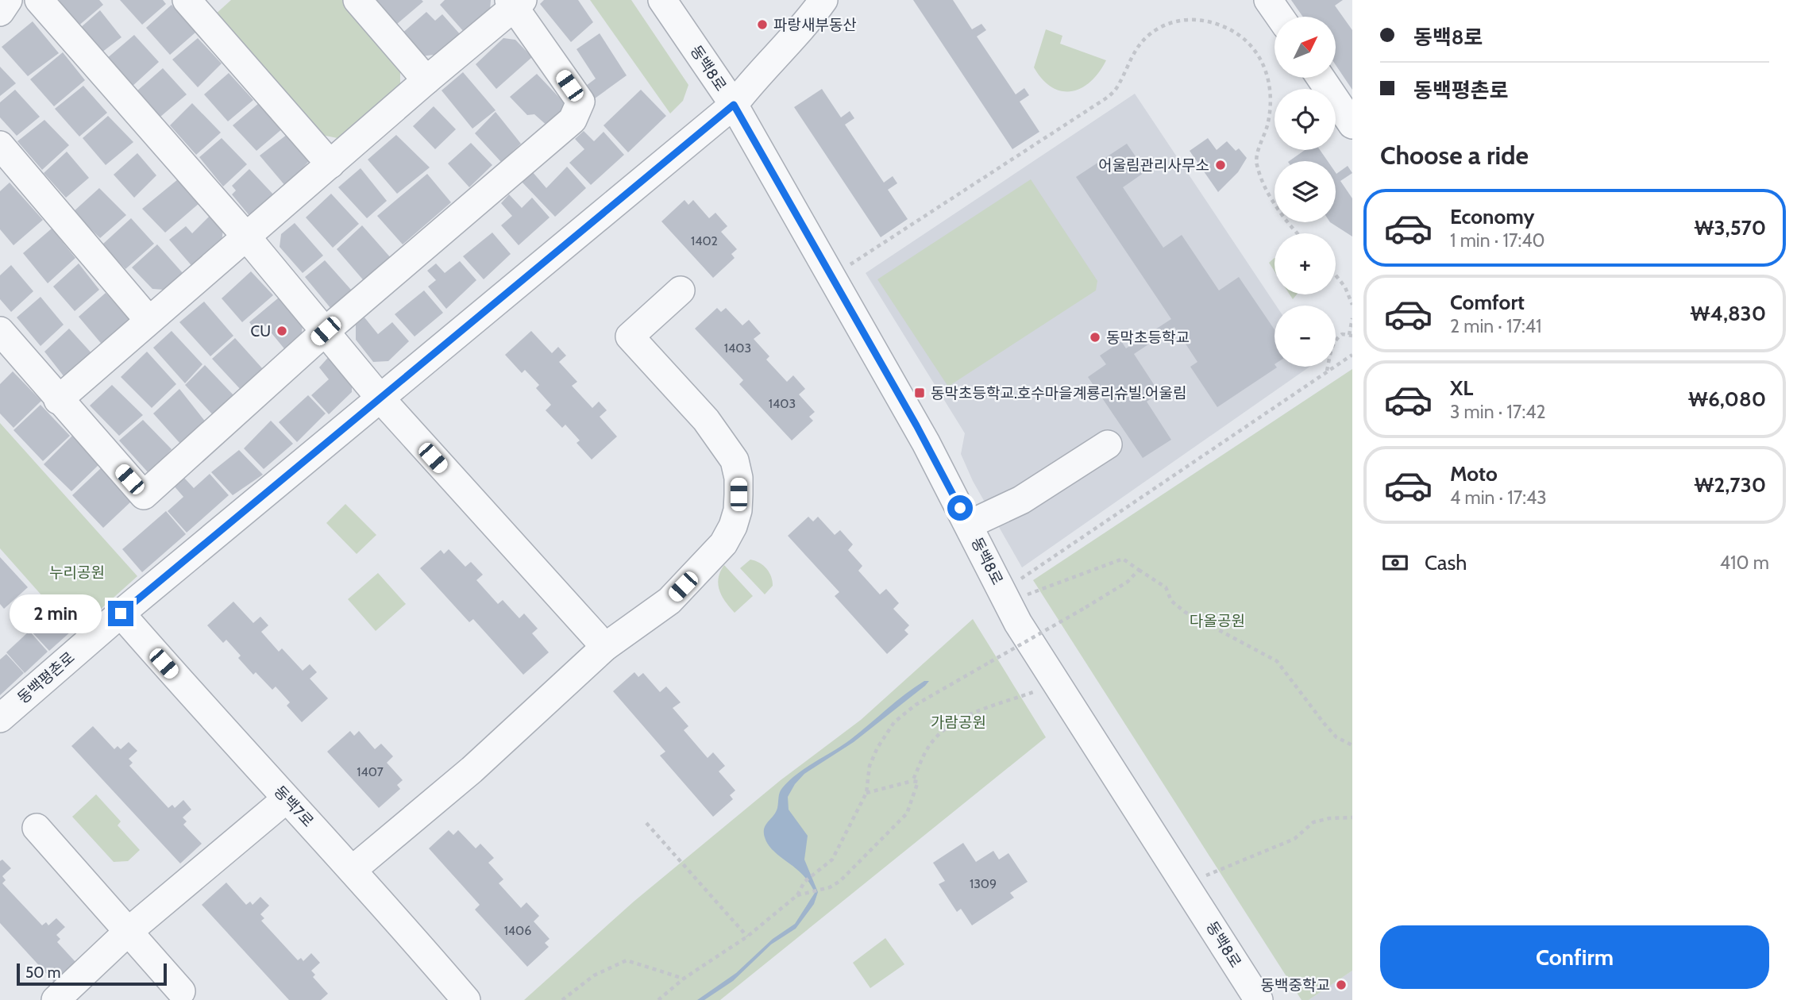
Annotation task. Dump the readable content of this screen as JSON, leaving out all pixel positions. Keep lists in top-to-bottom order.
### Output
{
  "streets": {
    "street": ["동백8로", "동백평촌로", "동백7로"]
  },
  "crossings": [
    ["동백8로", "동백평촌로"],
    ["동백평촌로", "동백7로"]
  ],
  "parks": ["누리공원", "다올공원", "가람공원"],
  "places": {
    "other": [
      "파랑새부동산",
      "어울림관리사무소",
      "CU",
      "동막초등학교",
      "동백중학교"
    ],
    "transit": ["동막초등학교.호수마을계룡리슈빌.어울림"]
  },
  "house_numbers": [
    "1402",
    "1403",
    "1403",
    "1407",
    "1309",
    "1406"
  ],
  "scale_bar": "50 m",
  "north": "top right",
  "page": {
    "banner": ["동백8로", "동백평촌로"],
    "map_buttons": ["+", "−"],
    "heading": "Choose a ride",
    "list": [
      {
        "name": "Economy",
        "note": "1 min · 17:40",
        "value": "₩3,570"
      },
      {
        "name": "Comfort",
        "note": "2 min · 17:41",
        "value": "₩4,830"
      },
      {
        "name": "XL",
        "note": "3 min · 17:42",
        "value": "₩6,080"
      },
      {
        "name": "Moto",
        "note": "4 min · 17:43",
        "value": "₩2,730"
      }
    ],
    "pay": ["Cash", "410 m"],
    "bubble": "2 min",
    "buttons": "Confirm",
    "scale": "50 m"
  }
}
